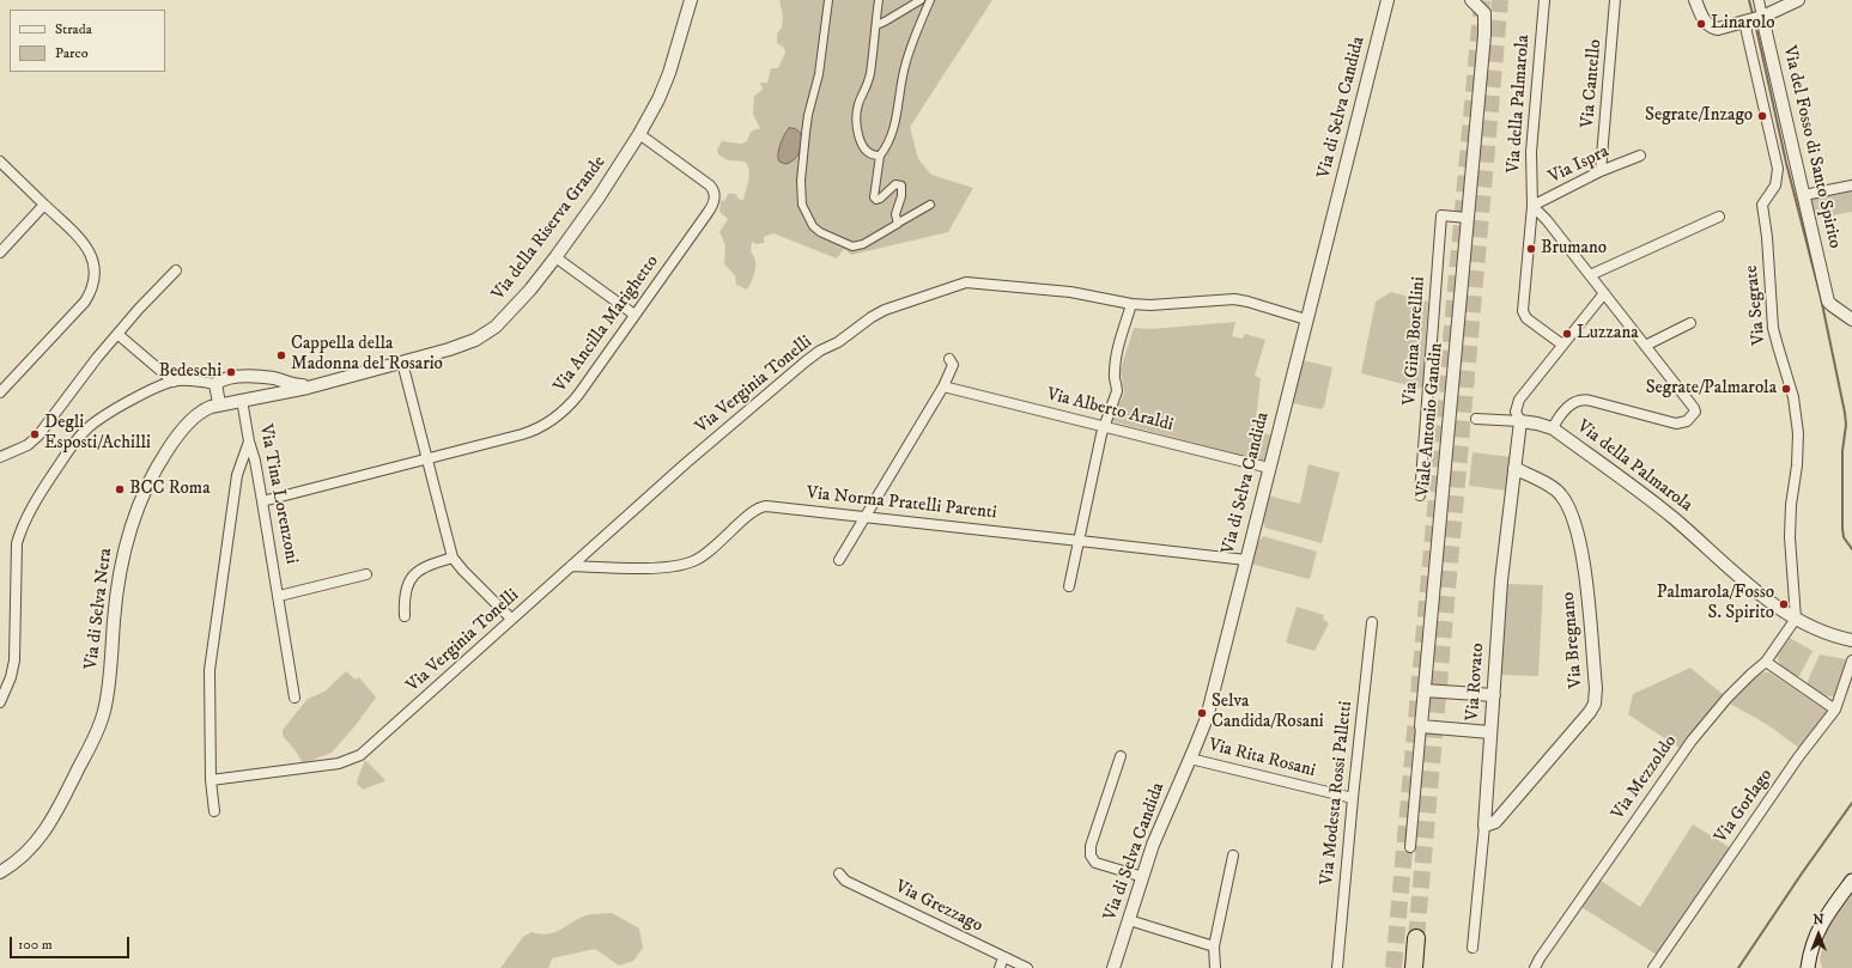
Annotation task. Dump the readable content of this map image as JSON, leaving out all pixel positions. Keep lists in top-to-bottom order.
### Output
{
  "streets": {
    "street": [
      "Via Cantello",
      "Via della Palmarola",
      "Via di Selva Candida",
      "Via del Fosso di Santo Spirito",
      "Via Ispra",
      "Via della Riserva Grande",
      "Via Segrate",
      "Via Ancilla Marighetto",
      "Via Gina Borellini",
      "Via Verginia Tonelli",
      "Via Alberto Araldi",
      "Viale Antonio Gandin",
      "Via Tina Lorenzoni",
      "Via Norma Pratelli Parenti",
      "Via di Selva Nera",
      "Via Bregnano",
      "Via Rovato",
      "Via Rita Rosani",
      "Via Mezzoldo",
      "Via Modesta Rossi Palletti",
      "Via Gorlago",
      "Via Grezzago"
    ]
  },
  "crossings": [
    ["Via Cantello", "Via Ispra"],
    ["Via della Palmarola", "Via Ispra"],
    ["Via della Palmarola", "Via Segrate"],
    ["Via della Palmarola", "Via Mezzoldo"],
    ["Via di Selva Candida", "Via Verginia Tonelli"],
    ["Via di Selva Candida", "Via Alberto Araldi"],
    ["Via di Selva Candida", "Via Norma Pratelli Parenti"],
    ["Via di Selva Candida", "Via Rita Rosani"],
    ["Via della Riserva Grande", "Via Ancilla Marighetto"],
    ["Via della Riserva Grande", "Via di Selva Nera"],
    ["Via Segrate", "Via Mezzoldo"],
    ["Via Ancilla Marighetto", "Via Tina Lorenzoni"],
    ["Via Gina Borellini", "Viale Antonio Gandin"],
    ["Via Verginia Tonelli", "Via Norma Pratelli Parenti"],
    ["Via Tina Lorenzoni", "Via di Selva Nera"],
    ["Via Bregnano", "Via Rovato"],
    ["Via Rita Rosani", "Via Modesta Rossi Palletti"]
  ],
  "places": [
    "Linarolo",
    "Segrate/Inzago",
    "Brumano",
    "Luzzana",
    "Cappella della Madonna del Rosario",
    "Bedeschi",
    "Segrate/Palmarola",
    "Degli Esposti/Achilli",
    "BCC Roma",
    "Palmarola/Fosso S. Spirito",
    "Selva Candida/Rosani"
  ],
  "legend": ["Strada", "Parco"],
  "scale_bar": "100 m",
  "north": "top"
}
